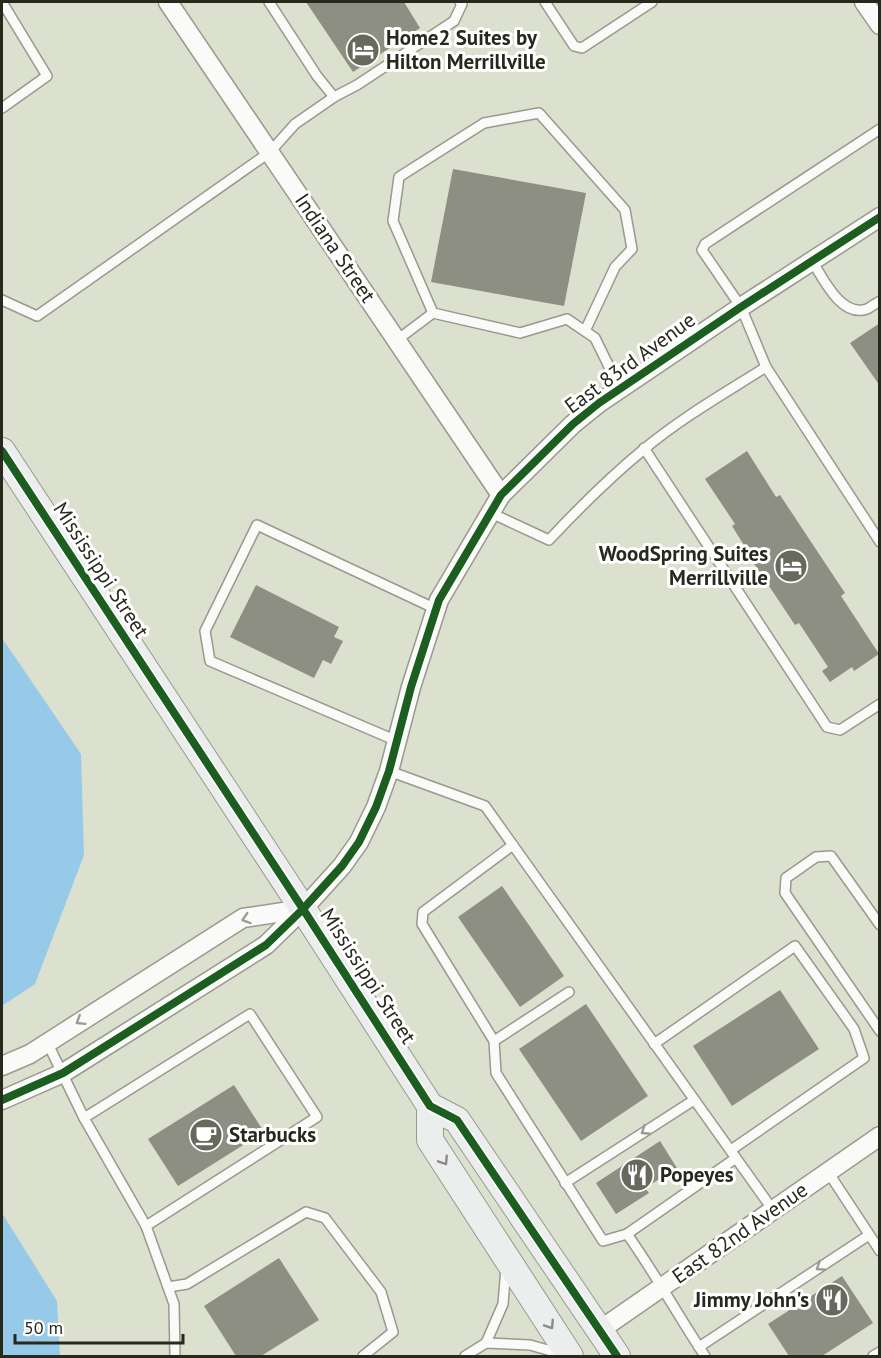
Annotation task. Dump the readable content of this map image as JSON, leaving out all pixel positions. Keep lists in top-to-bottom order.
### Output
{
  "streets": {
    "street": [
      "Indiana Street",
      "East 83rd Avenue",
      "Mississippi Street",
      "East 82nd Avenue"
    ]
  },
  "crossings": [
    ["Indiana Street", "East 83rd Avenue"],
    ["East 83rd Avenue", "Mississippi Street"],
    ["Mississippi Street", "East 82nd Avenue"]
  ],
  "places": {
    "hotel": ["Home2 Suites by Hilton Merrillville", "WoodSpring Suites Merrillville"],
    "cafe": ["Starbucks"],
    "restaurant": ["Popeyes", "Jimmy John's"]
  },
  "scale_bar": "50 m"
}
